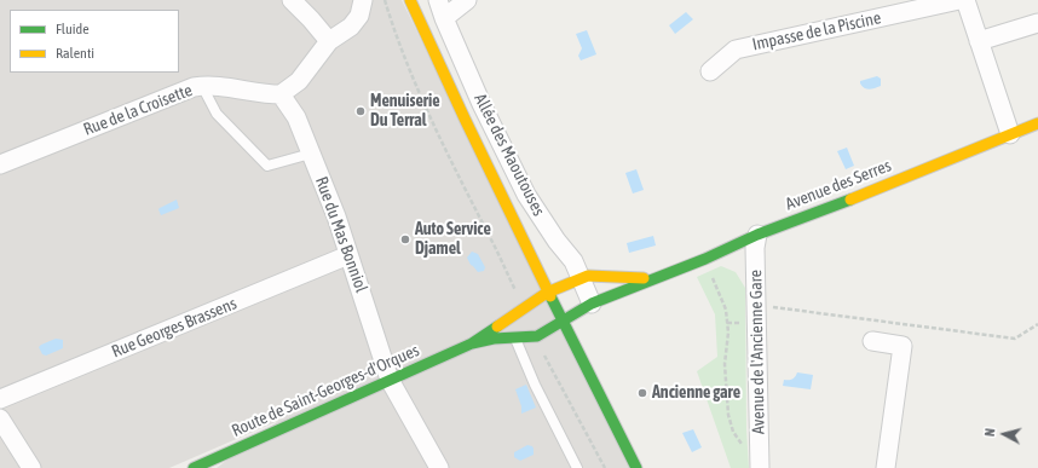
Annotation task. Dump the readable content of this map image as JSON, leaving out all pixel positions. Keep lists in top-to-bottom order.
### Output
{
  "streets": {
    "street": [
      "Impasse de la Piscine",
      "Rue de la Croisette",
      "Allée des Maoutouses",
      "Avenue des Serres",
      "Rue du Mas Bonniol",
      "Rue Georges Brassens",
      "Avenue de l'Ancienne Gare",
      "Route de Saint-Georges-d'Orques"
    ]
  },
  "crossings": [
    ["Rue de la Croisette", "Rue du Mas Bonniol"],
    ["Allée des Maoutouses", "Avenue des Serres"],
    ["Avenue des Serres", "Avenue de l'Ancienne Gare"],
    ["Avenue des Serres", "Route de Saint-Georges-d'Orques"],
    ["Rue du Mas Bonniol", "Rue Georges Brassens"],
    ["Rue du Mas Bonniol", "Route de Saint-Georges-d'Orques"]
  ],
  "places": ["Menuiserie Du Terral", "Auto Service Djamel", "Ancienne gare"],
  "legend": ["Fluide", "Ralenti"],
  "north": "left"
}
